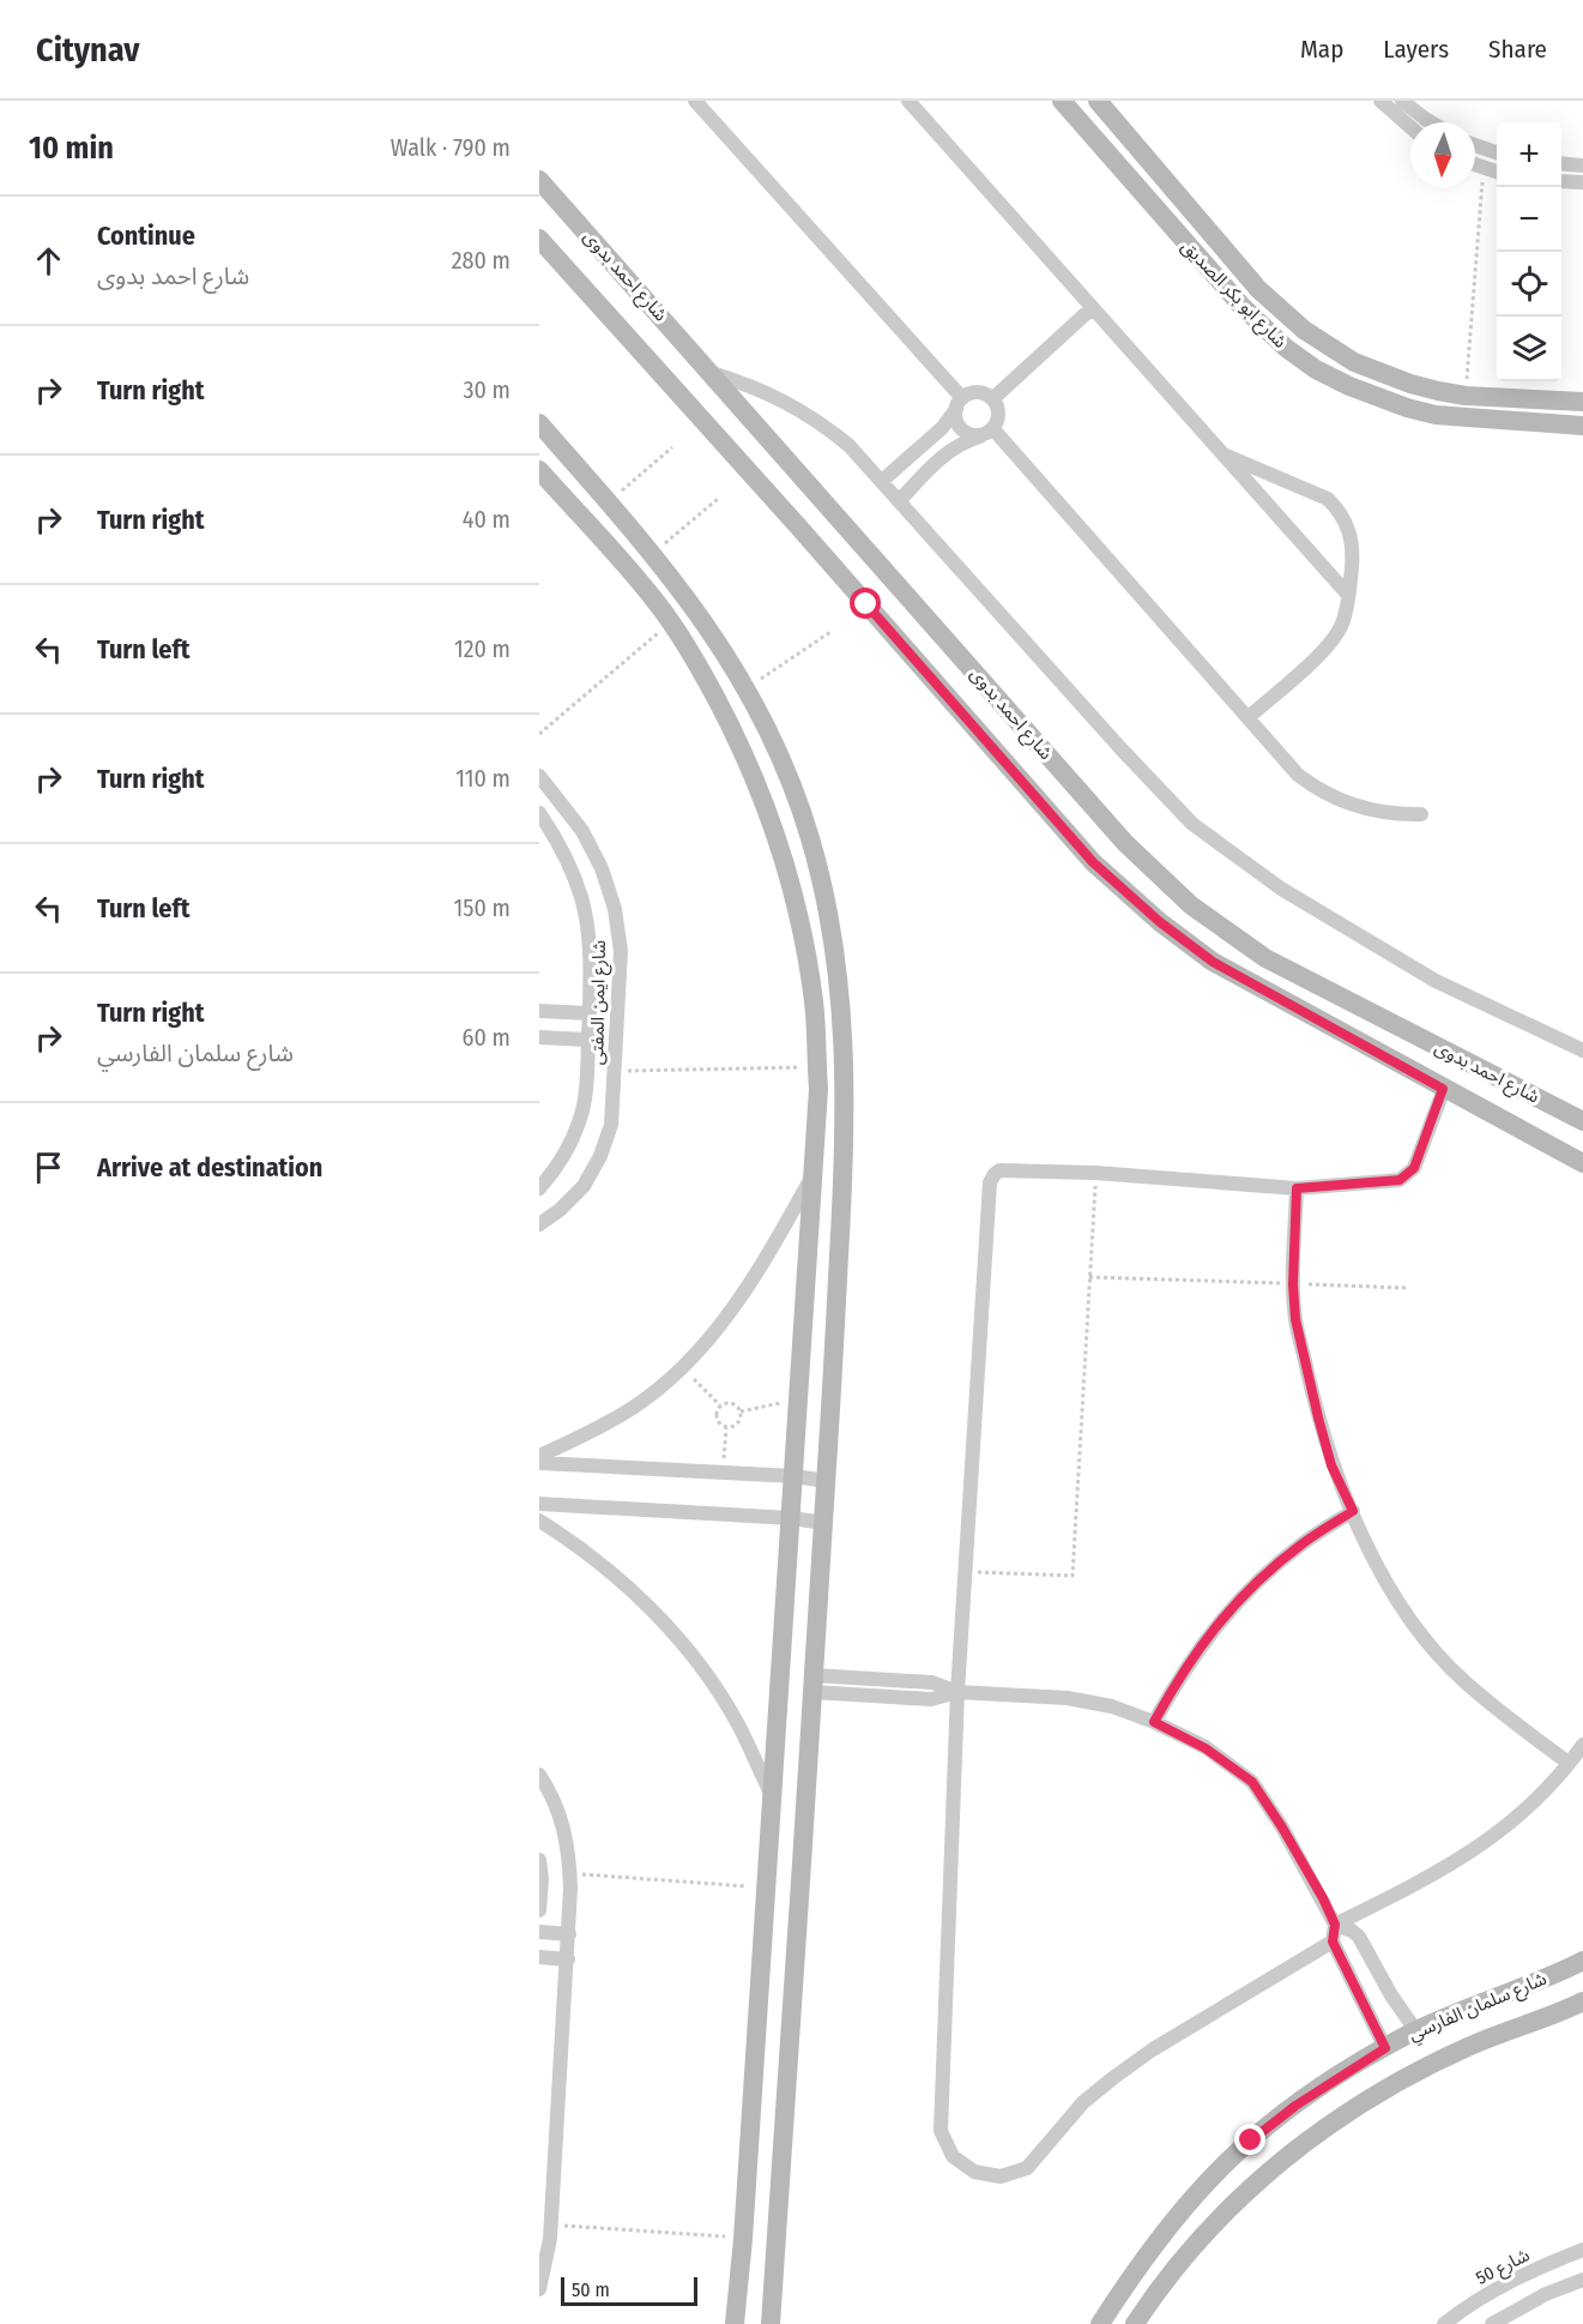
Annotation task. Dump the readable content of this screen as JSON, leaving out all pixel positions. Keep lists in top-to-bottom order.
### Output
{
  "streets": {
    "street": [
      "شارع احمد بدوى",
      "شارع ابو بكر الصديق",
      "شارع ايمن المفتى",
      "شارع سلمان الفارسي",
      "شارع 50"
    ]
  },
  "scale_bar": "50 m",
  "north": "bottom",
  "page": {
    "header": "Citynav",
    "nav": ["Map", "Layers", "Share"],
    "heading": ["10 min", "Walk · 790 m"],
    "map_buttons": ["+", "−"],
    "list": [
      ["Continue", "شارع احمد بدوى", "280 m"],
      ["Turn right", "30 m"],
      ["Turn right", "40 m"],
      ["Turn left", "120 m"],
      ["Turn right", "110 m"],
      ["Turn left", "150 m"],
      ["Turn right", "شارع سلمان الفارسي", "60 m"],
      "Arrive at destination"
    ],
    "scale": "50 m"
  }
}
